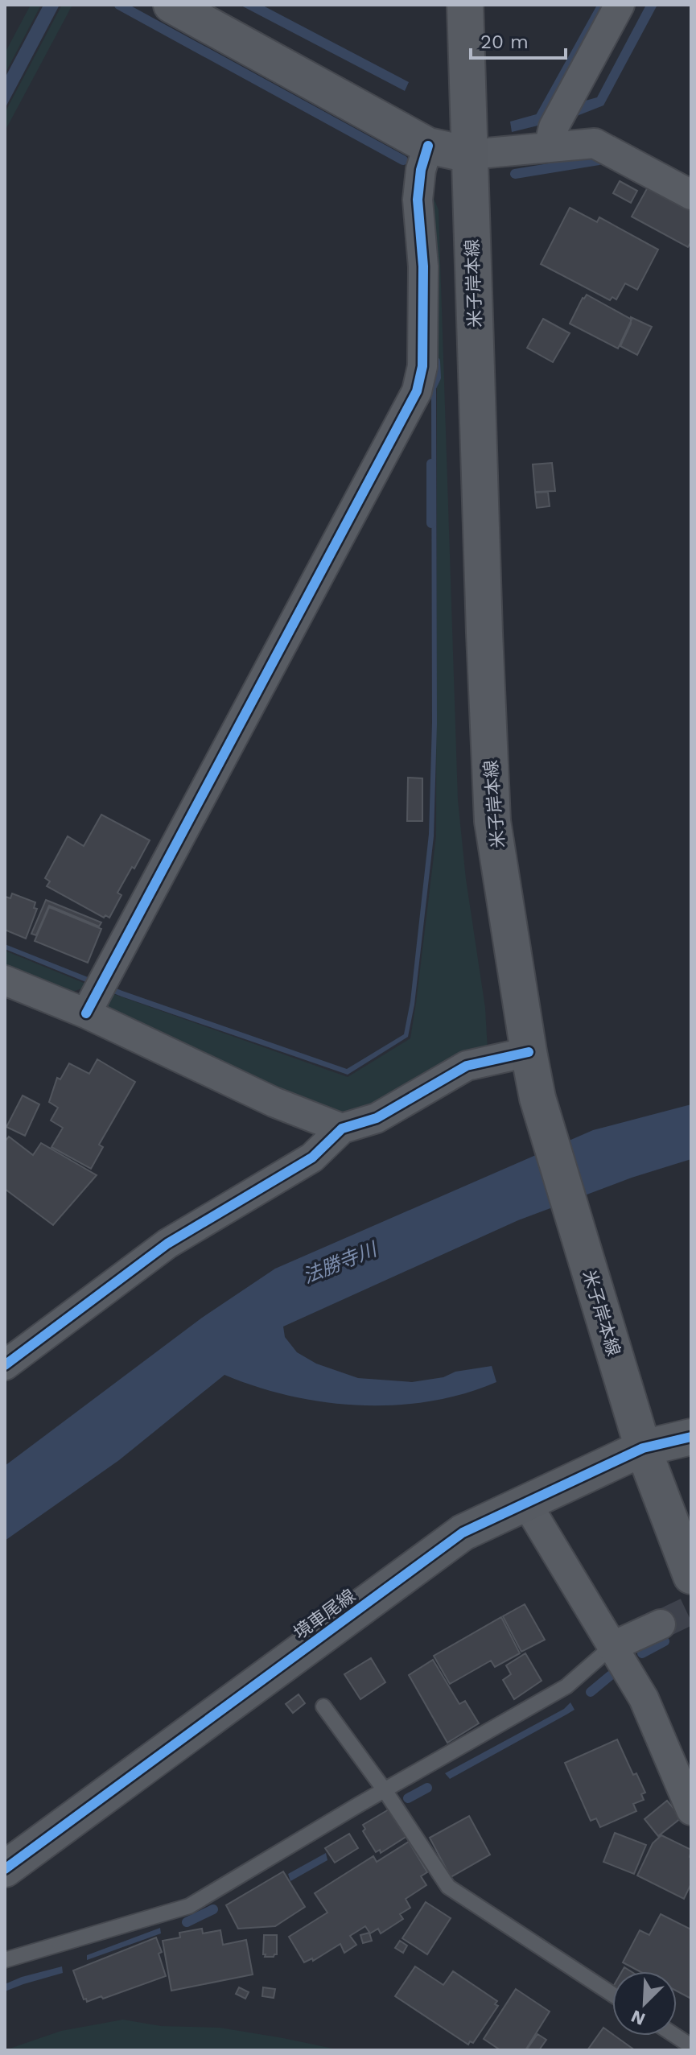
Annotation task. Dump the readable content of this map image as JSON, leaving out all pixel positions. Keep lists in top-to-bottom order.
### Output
{
  "streets": {
    "main road": ["米子岸本線", "境車尾線"]
  },
  "crossings": [
    ["米子岸本線", "境車尾線"]
  ],
  "water": ["法勝寺川"],
  "scale_bar": "20 m",
  "north": "bottom left"
}
